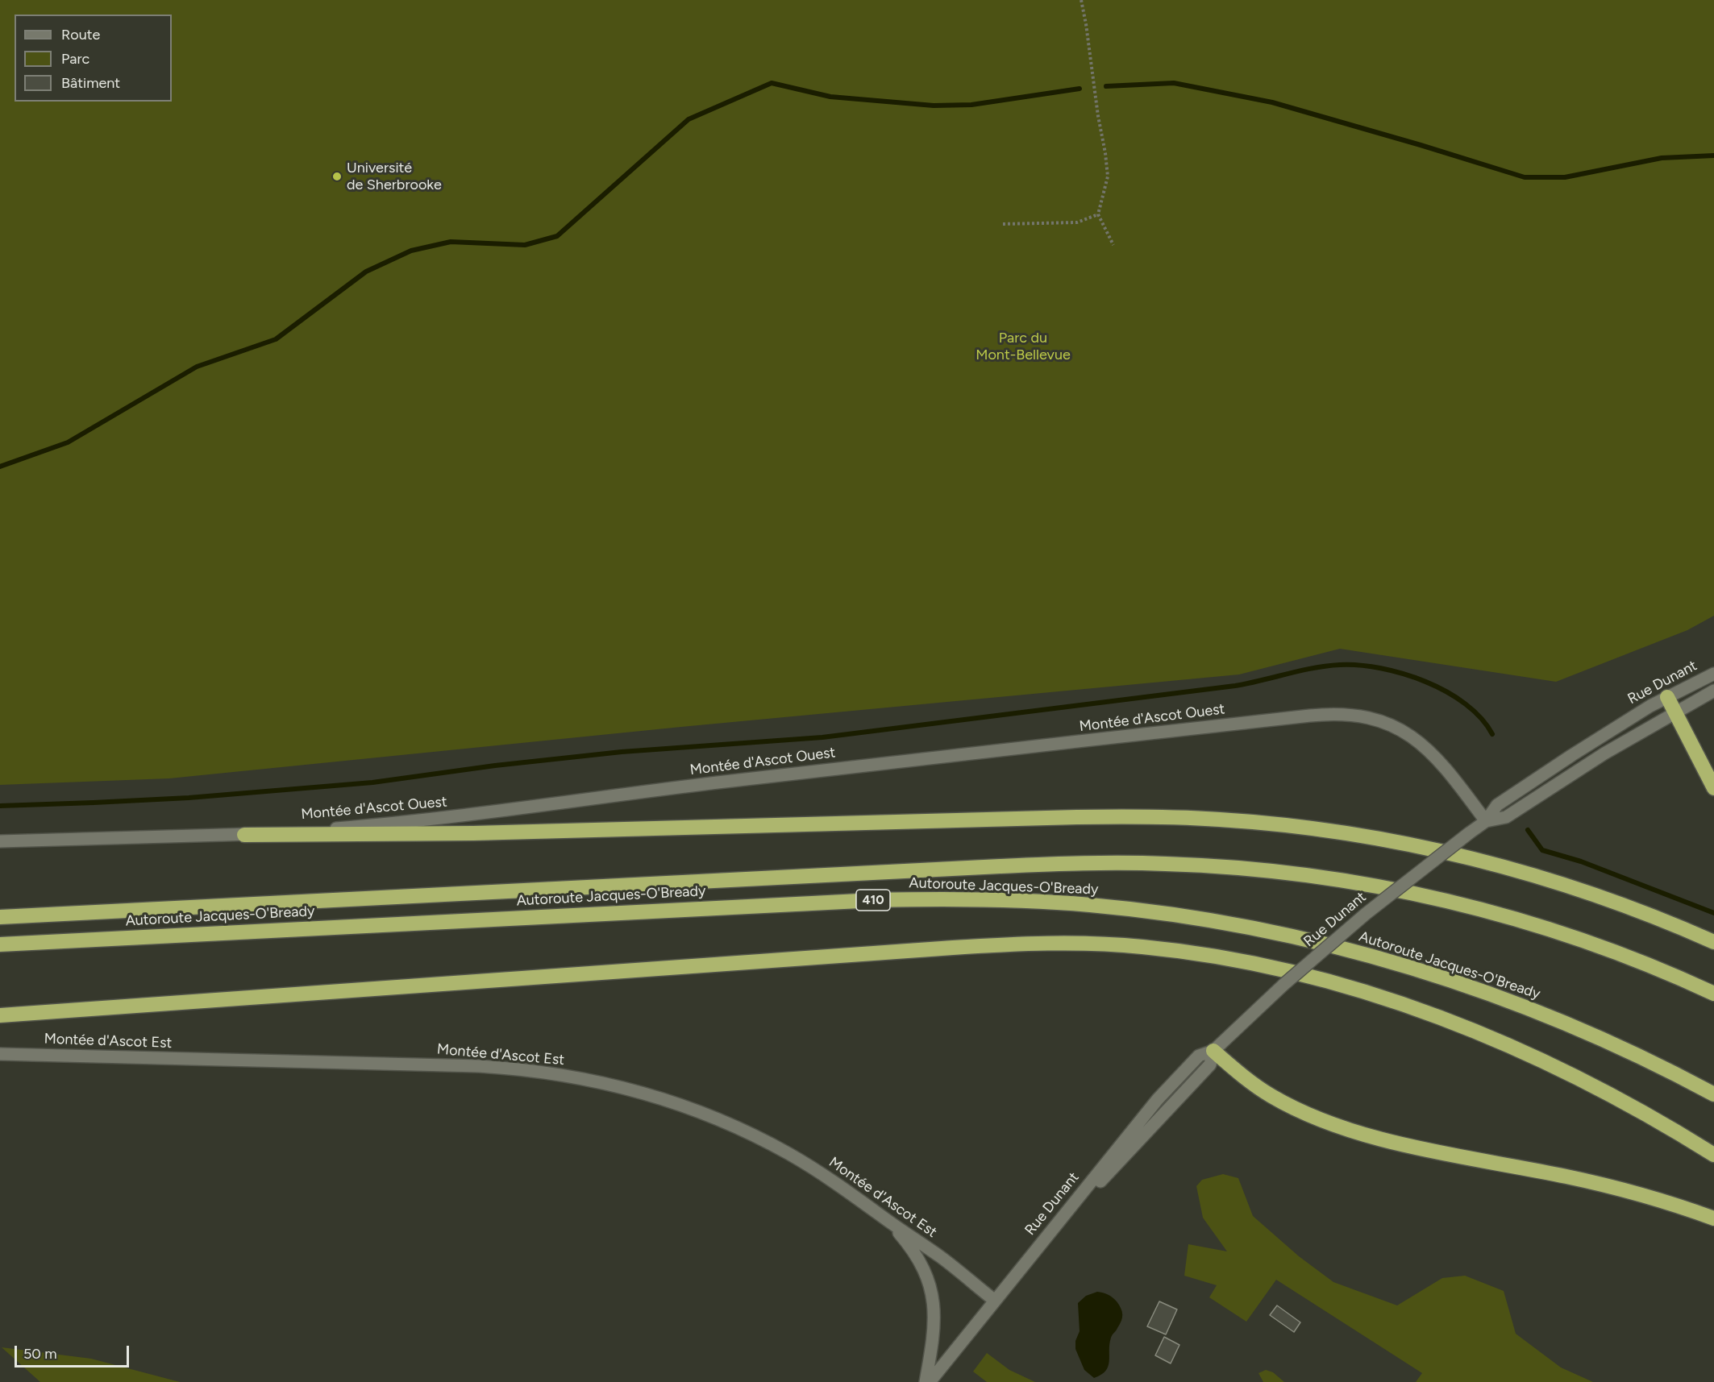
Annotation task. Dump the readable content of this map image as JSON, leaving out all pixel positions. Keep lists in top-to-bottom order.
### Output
{
  "streets": {
    "highway": ["Autoroute Jacques-O'Bready", "410"],
    "street": ["Rue Dunant", "Montée d'Ascot Ouest", "Montée d'Ascot Est"]
  },
  "crossings": [
    ["Rue Dunant", "Montée d'Ascot Ouest"],
    ["Rue Dunant", "Montée d'Ascot Est"]
  ],
  "parks": ["Parc du Mont-Bellevue"],
  "places": ["Université de Sherbrooke"],
  "legend": ["Route", "Parc", "Bâtiment"],
  "scale_bar": "50 m"
}
